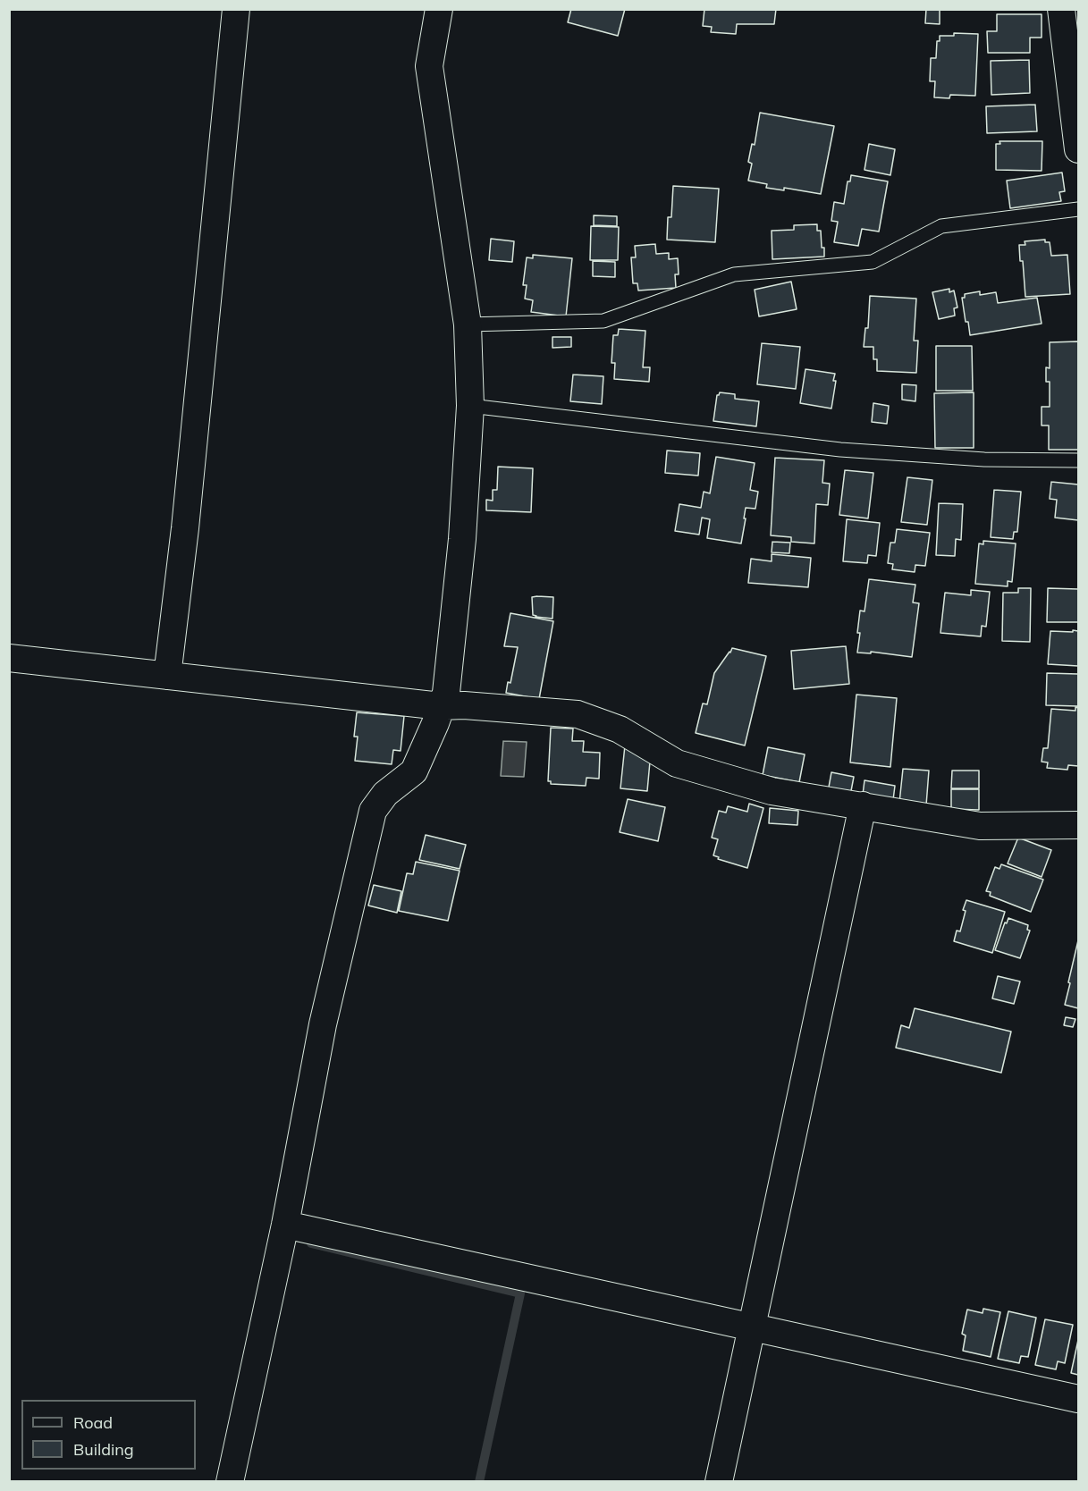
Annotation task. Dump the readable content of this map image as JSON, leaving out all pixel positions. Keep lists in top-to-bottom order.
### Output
{
  "legend": ["Road", "Building"]
}
